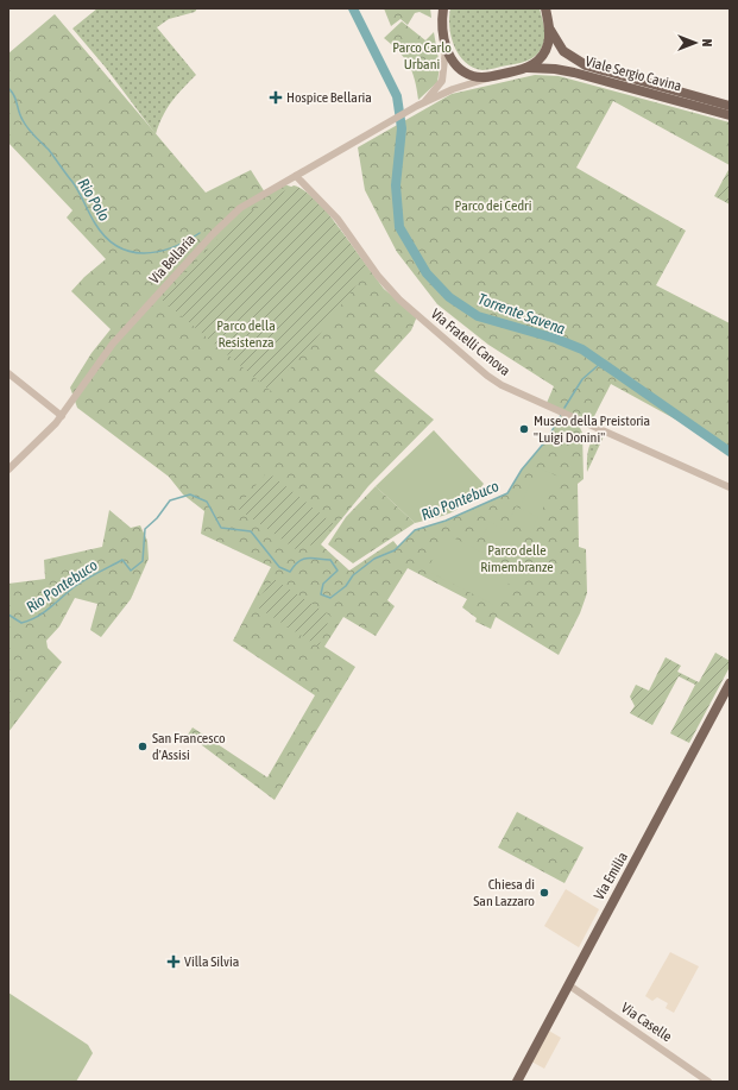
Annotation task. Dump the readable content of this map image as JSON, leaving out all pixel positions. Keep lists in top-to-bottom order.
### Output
{
  "streets": {
    "main road": ["Viale Sergio Cavina", "Via Emilia"],
    "street": ["Via Bellaria", "Via Fratelli Canova", "Via Caselle"]
  },
  "crossings": [
    ["Via Bellaria", "Via Fratelli Canova"],
    ["Via Emilia", "Via Caselle"]
  ],
  "water": ["Rio Polo", "Torrente Savena", "Rio Pontebuco"],
  "parks": [
    "Parco Carlo Urbani",
    "Parco dei Cedri",
    "Parco della Resistenza",
    "Parco delle Rimembranze"
  ],
  "places": {
    "health": ["Hospice Bellaria", "Villa Silvia"],
    "other": ["Museo della Preistoria \"Luigi Donini\"", "San Francesco d'Assisi", "Chiesa di San Lazzaro"]
  },
  "north": "right"
}
